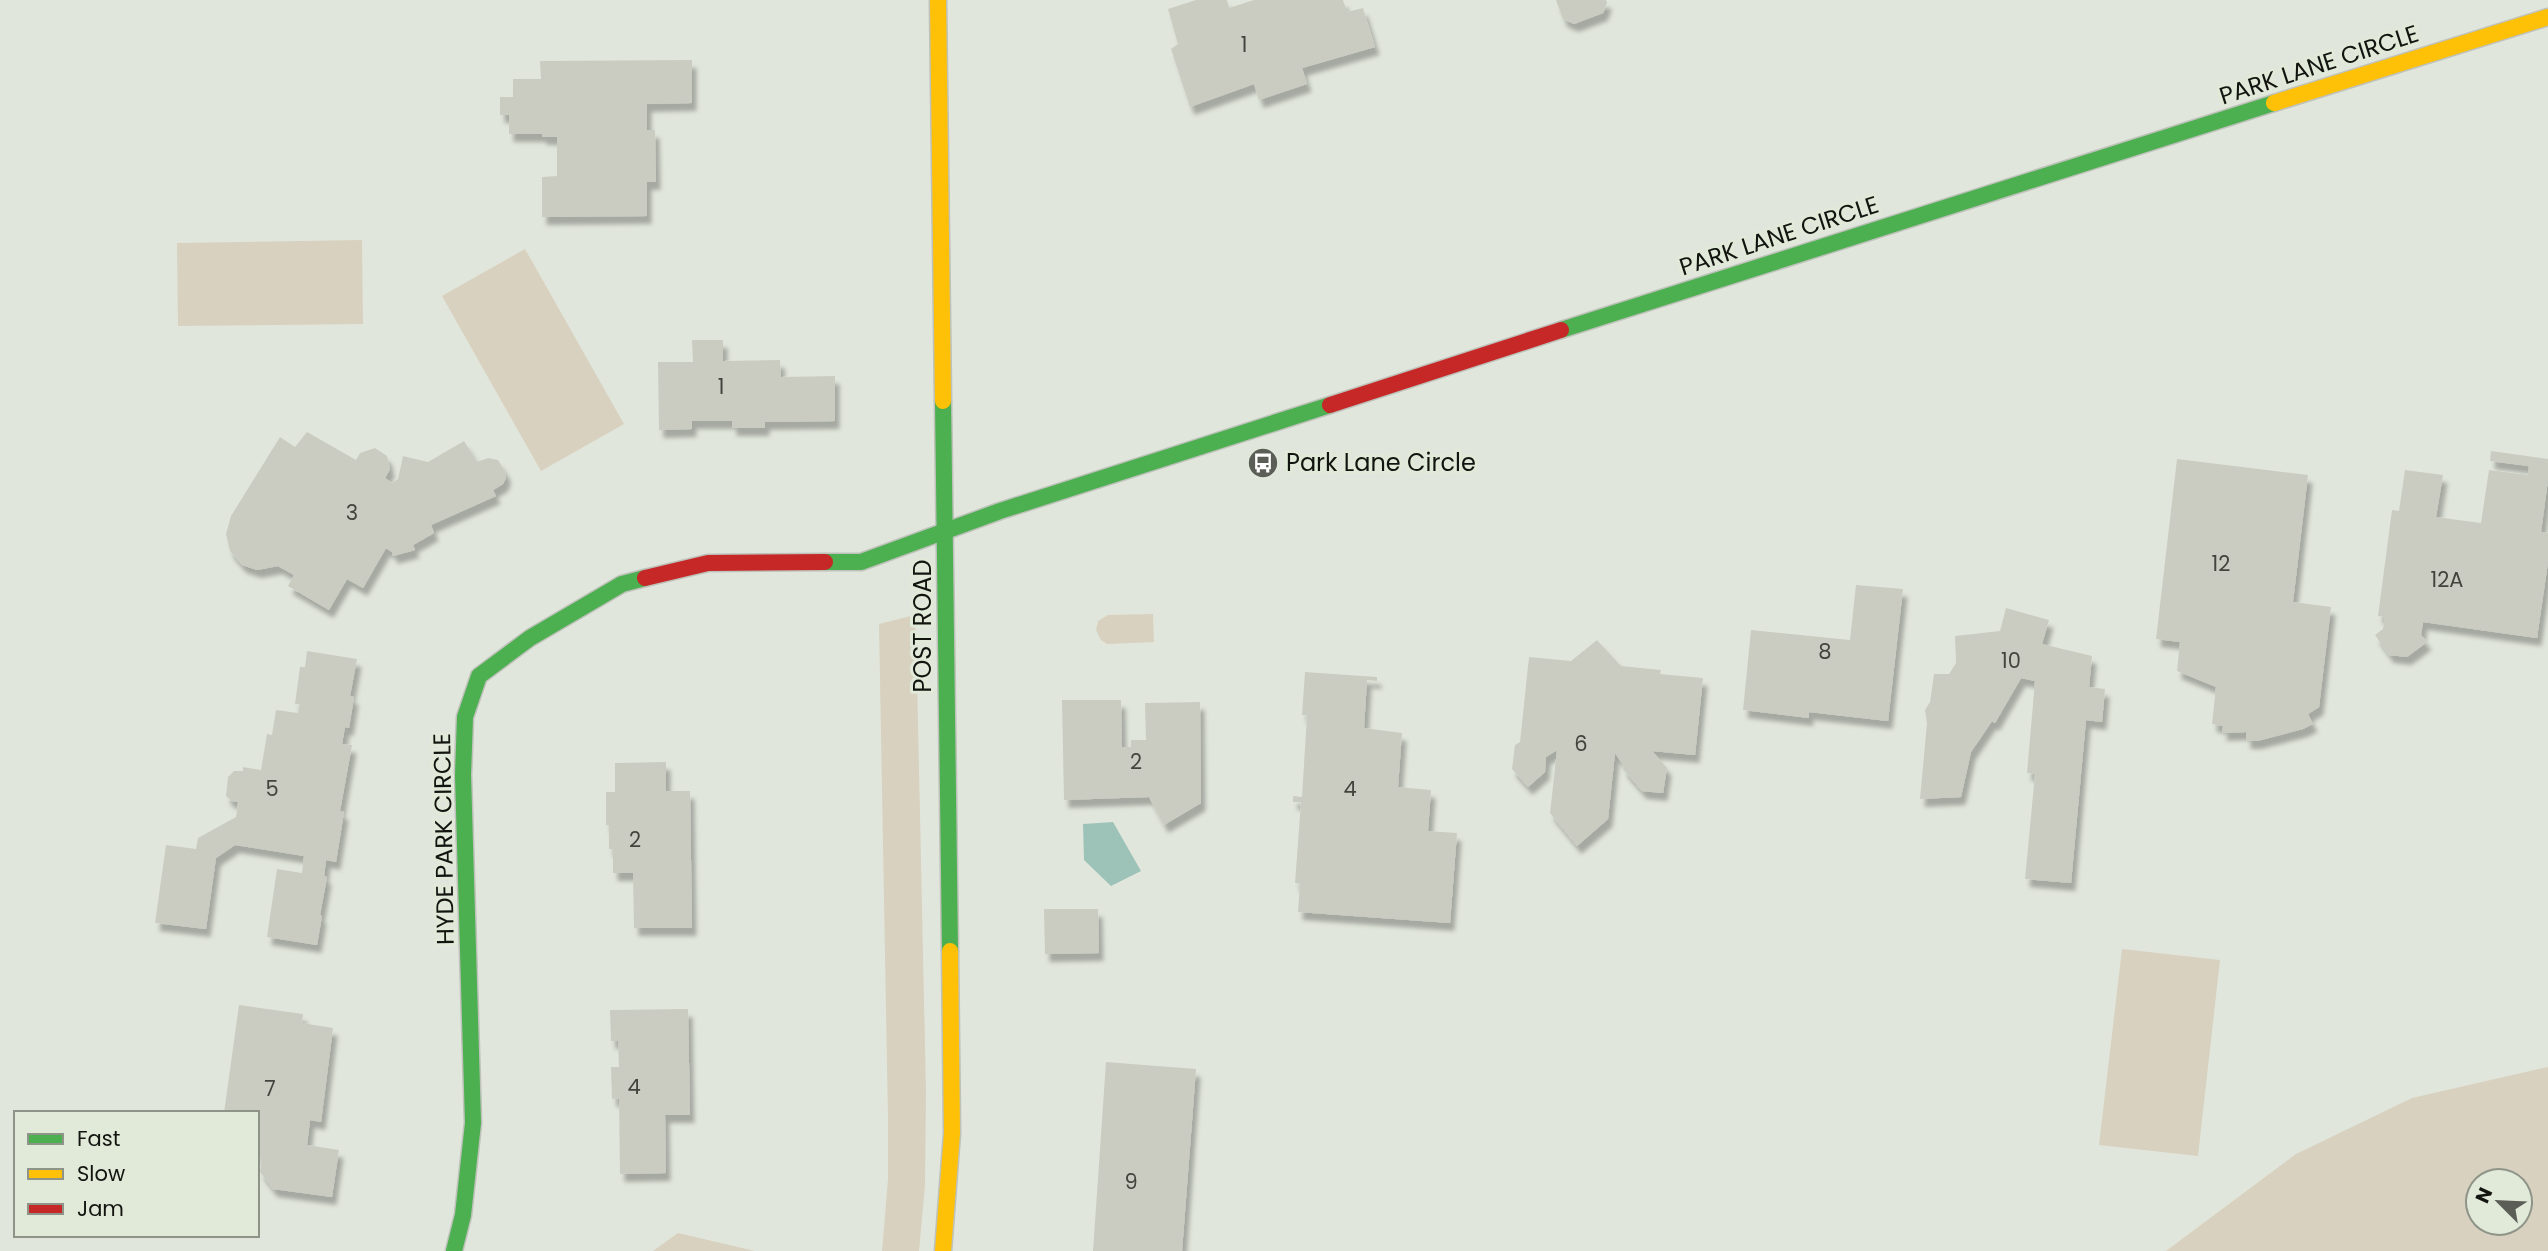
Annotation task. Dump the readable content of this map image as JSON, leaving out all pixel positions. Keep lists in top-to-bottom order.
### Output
{
  "streets": {
    "street": ["PARK LANE CIRCLE", "POST ROAD", "HYDE PARK CIRCLE"]
  },
  "crossings": [
    ["PARK LANE CIRCLE", "POST ROAD"],
    ["PARK LANE CIRCLE", "HYDE PARK CIRCLE"],
    ["POST ROAD", "HYDE PARK CIRCLE"]
  ],
  "places": {
    "bus stop": ["Park Lane Circle"]
  },
  "house_numbers": [
    "1",
    "1",
    "3",
    "12",
    "12A",
    "8",
    "10",
    "6",
    "2",
    "5",
    "4",
    "2",
    "4",
    "7",
    "9"
  ],
  "legend": ["Fast", "Slow", "Jam"],
  "north": "top left"
}
